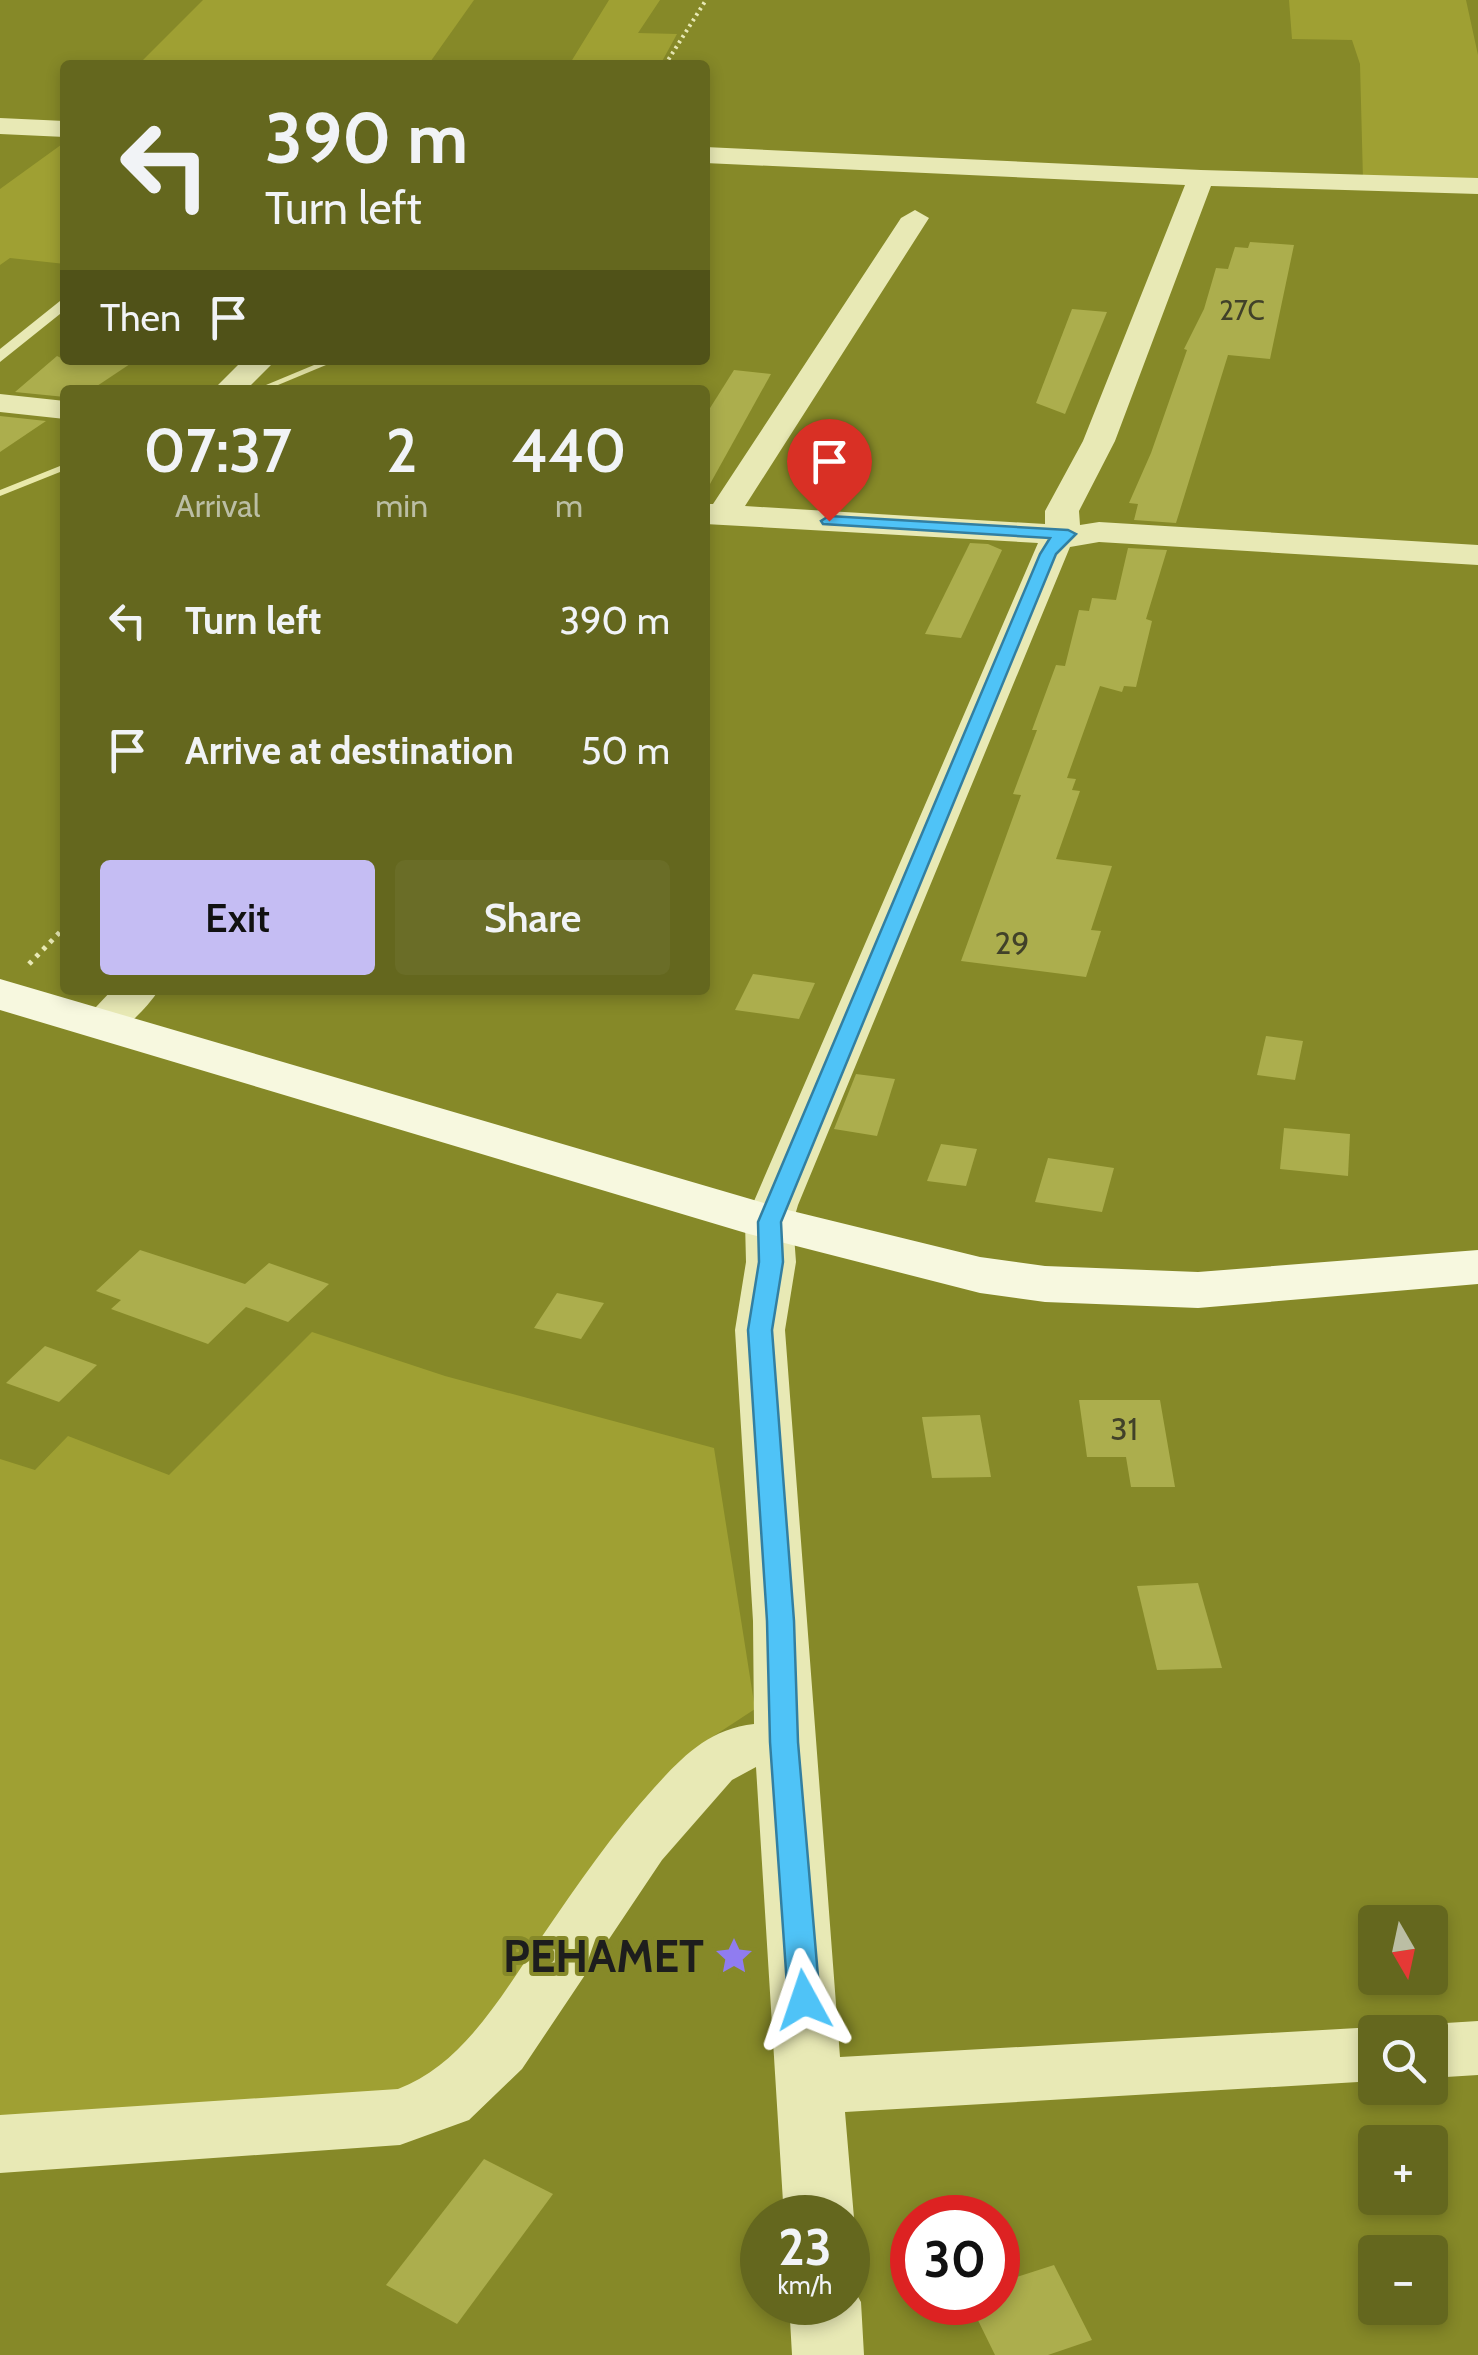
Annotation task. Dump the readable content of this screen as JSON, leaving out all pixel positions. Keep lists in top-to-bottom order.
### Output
{
  "places": {
    "place": ["PEHAMET"]
  },
  "house_numbers": ["27C", "29", "31"],
  "north": "bottom",
  "page": {
    "turn": ["390 m", "Turn left"],
    "then": "Then",
    "eta": [
      "07:37",
      "Arrival",
      "2",
      "min",
      "440",
      "m"
    ],
    "list": [
      {
        "name": "Turn left",
        "value": "390 m"
      },
      {
        "name": "Arrive at destination",
        "value": "50 m"
      }
    ],
    "buttons": ["Exit", "Share"],
    "map_buttons": ["+", "−"],
    "speed": "23 km/h",
    "limit": "30"
  }
}
